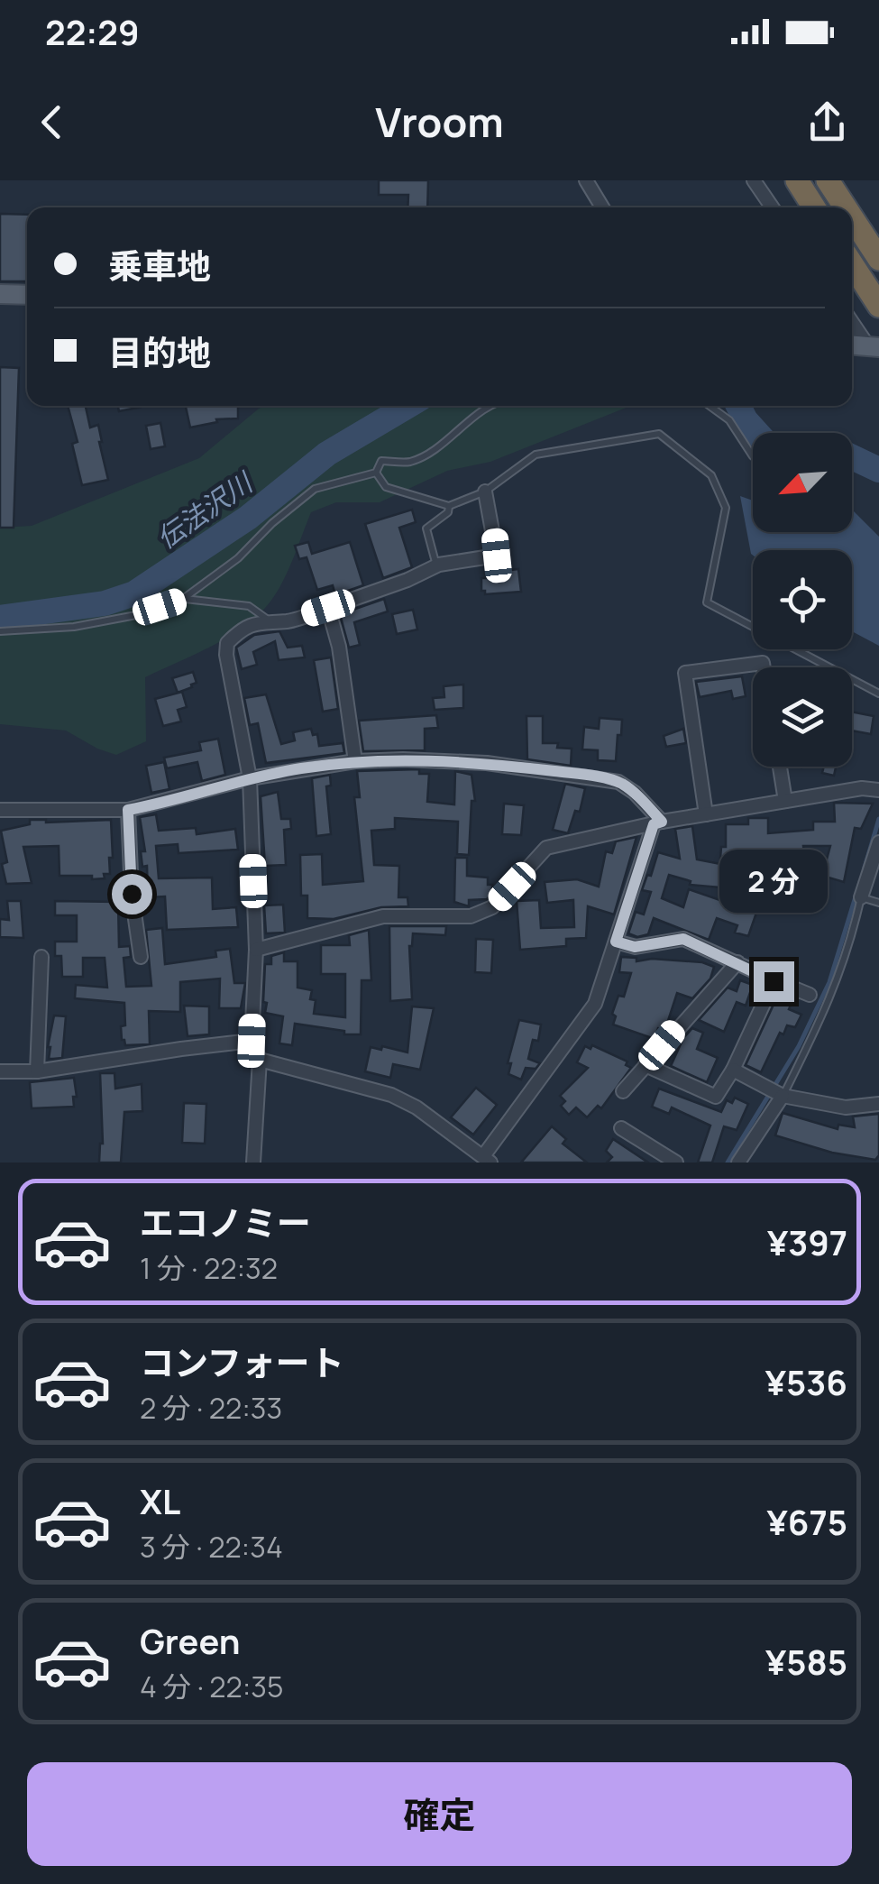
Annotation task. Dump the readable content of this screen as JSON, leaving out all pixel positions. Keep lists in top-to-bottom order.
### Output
{
  "water": ["伝法沢川"],
  "north": "bottom left",
  "page": {
    "status": "22:29",
    "header": "Vroom",
    "banner": ["乗車地", "目的地"],
    "bubble": "2 分",
    "list": [
      {
        "name": "エコノミー",
        "note": "1 分 · 22:32",
        "value": "¥397"
      },
      {
        "name": "コンフォート",
        "note": "2 分 · 22:33",
        "value": "¥536"
      },
      {
        "name": "XL",
        "note": "3 分 · 22:34",
        "value": "¥675"
      },
      {
        "name": "Green",
        "note": "4 分 · 22:35",
        "value": "¥585"
      }
    ],
    "buttons": "確定"
  }
}
